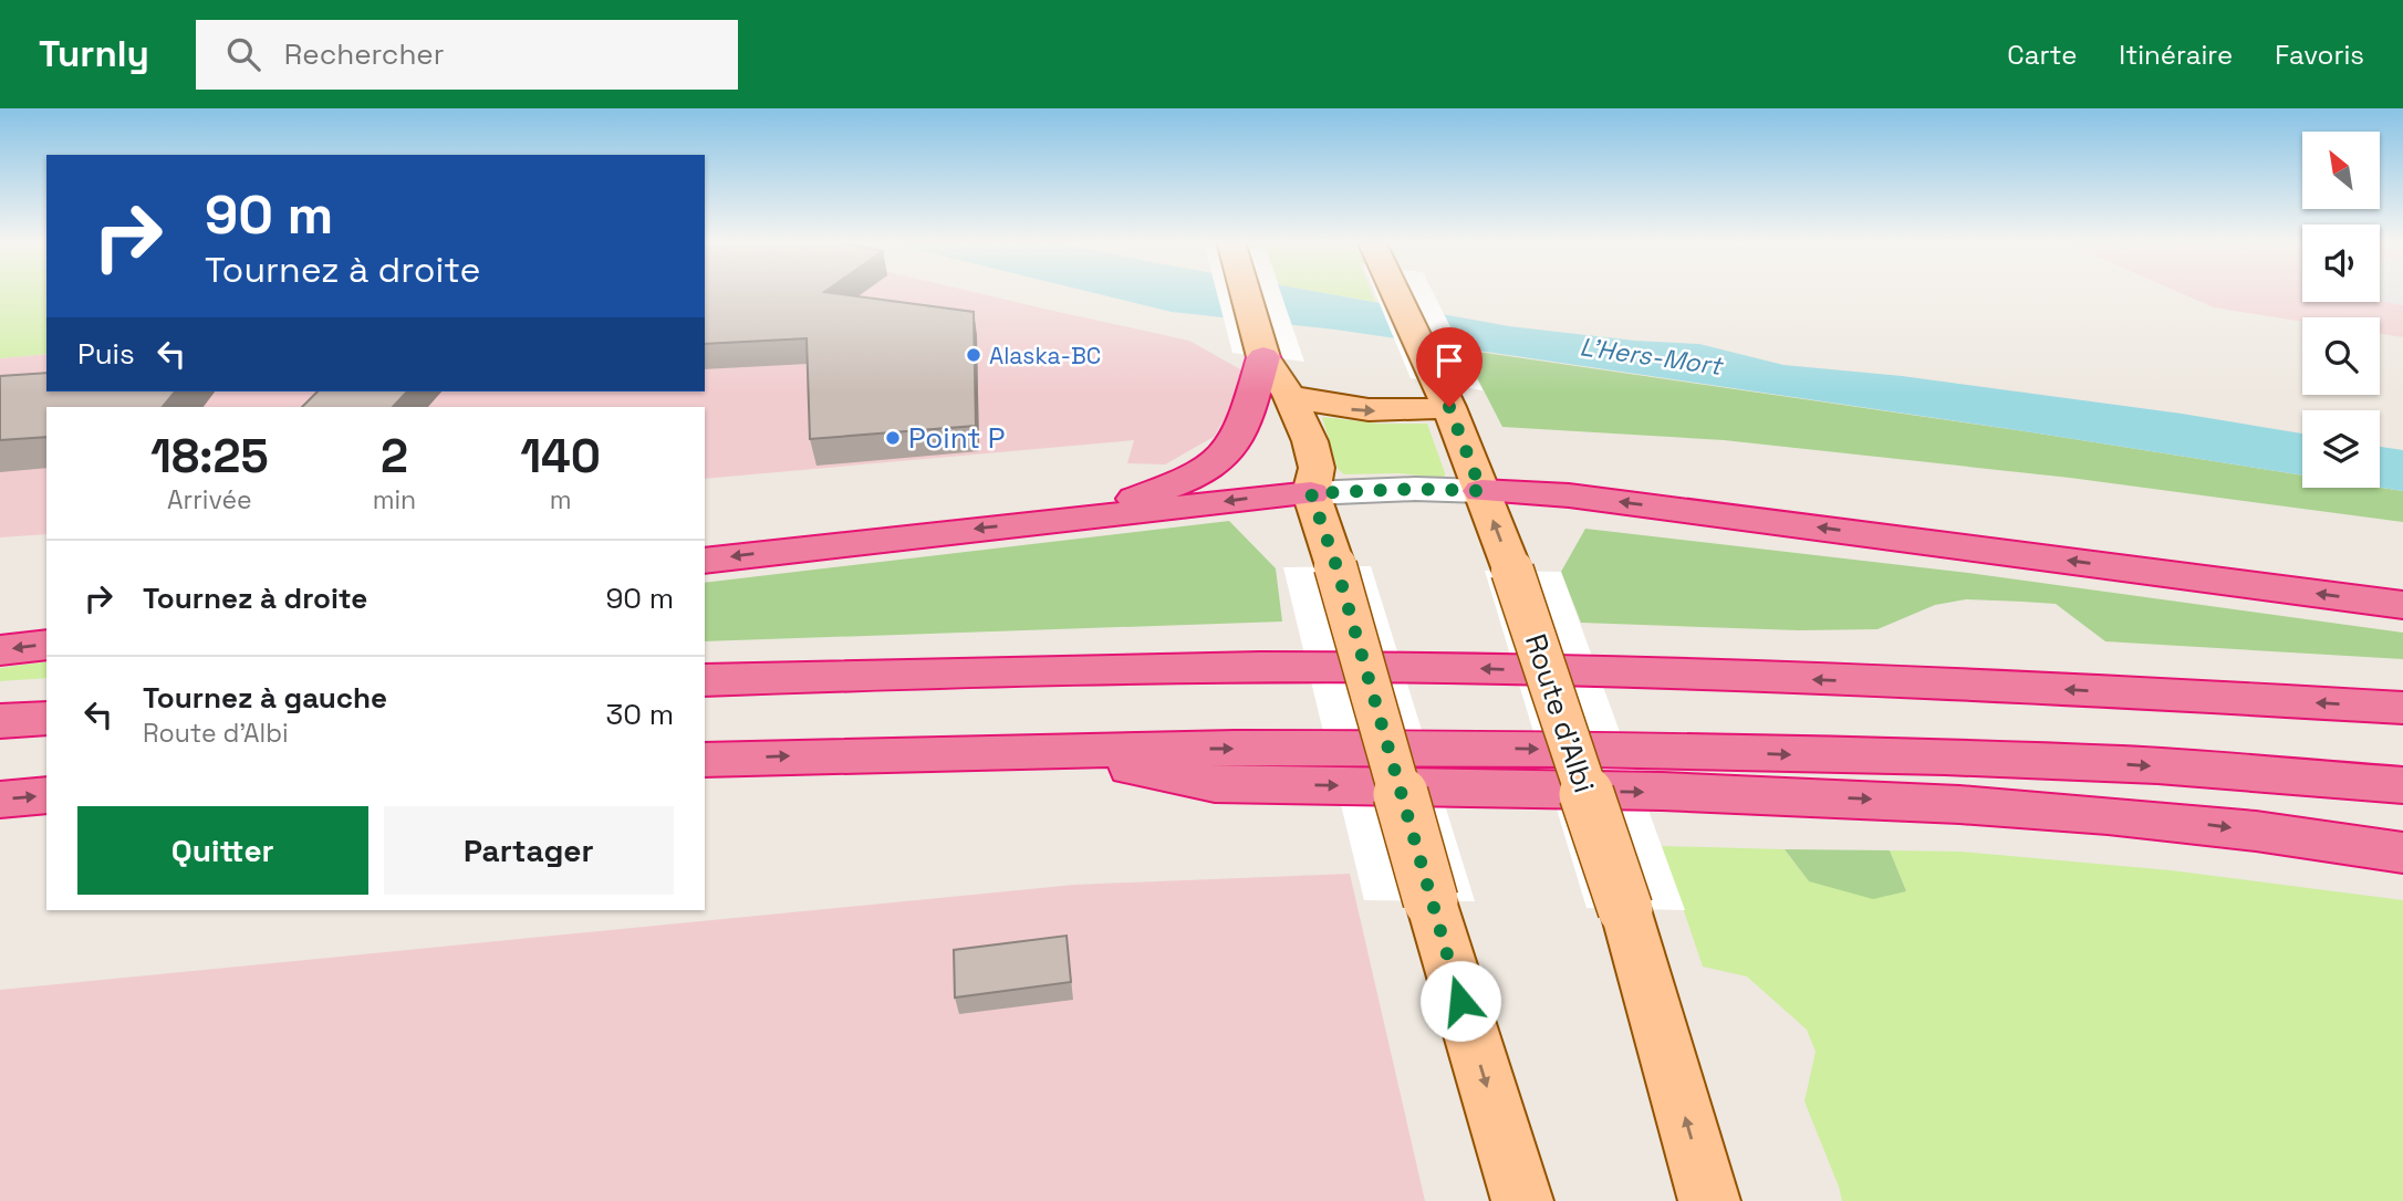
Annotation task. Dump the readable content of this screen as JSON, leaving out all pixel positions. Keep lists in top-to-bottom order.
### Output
{
  "streets": {
    "main road": ["Route d'Albi"]
  },
  "water": ["L'Hers-Mort"],
  "places": ["Alaska-BC", "Point P"],
  "north": "top left",
  "page": {
    "header": "Turnly",
    "search": "Rechercher",
    "nav": ["Carte", "Itinéraire", "Favoris"],
    "turn": ["90 m", "Tournez à droite"],
    "then": "Puis",
    "eta": [
      "18:25",
      "Arrivée",
      "2",
      "min",
      "140",
      "m"
    ],
    "list": [
      {
        "name": "Tournez à droite",
        "value": "90 m"
      },
      {
        "name": "Tournez à gauche",
        "note": "Route d'Albi",
        "value": "30 m"
      }
    ],
    "buttons": ["Quitter", "Partager"]
  }
}
